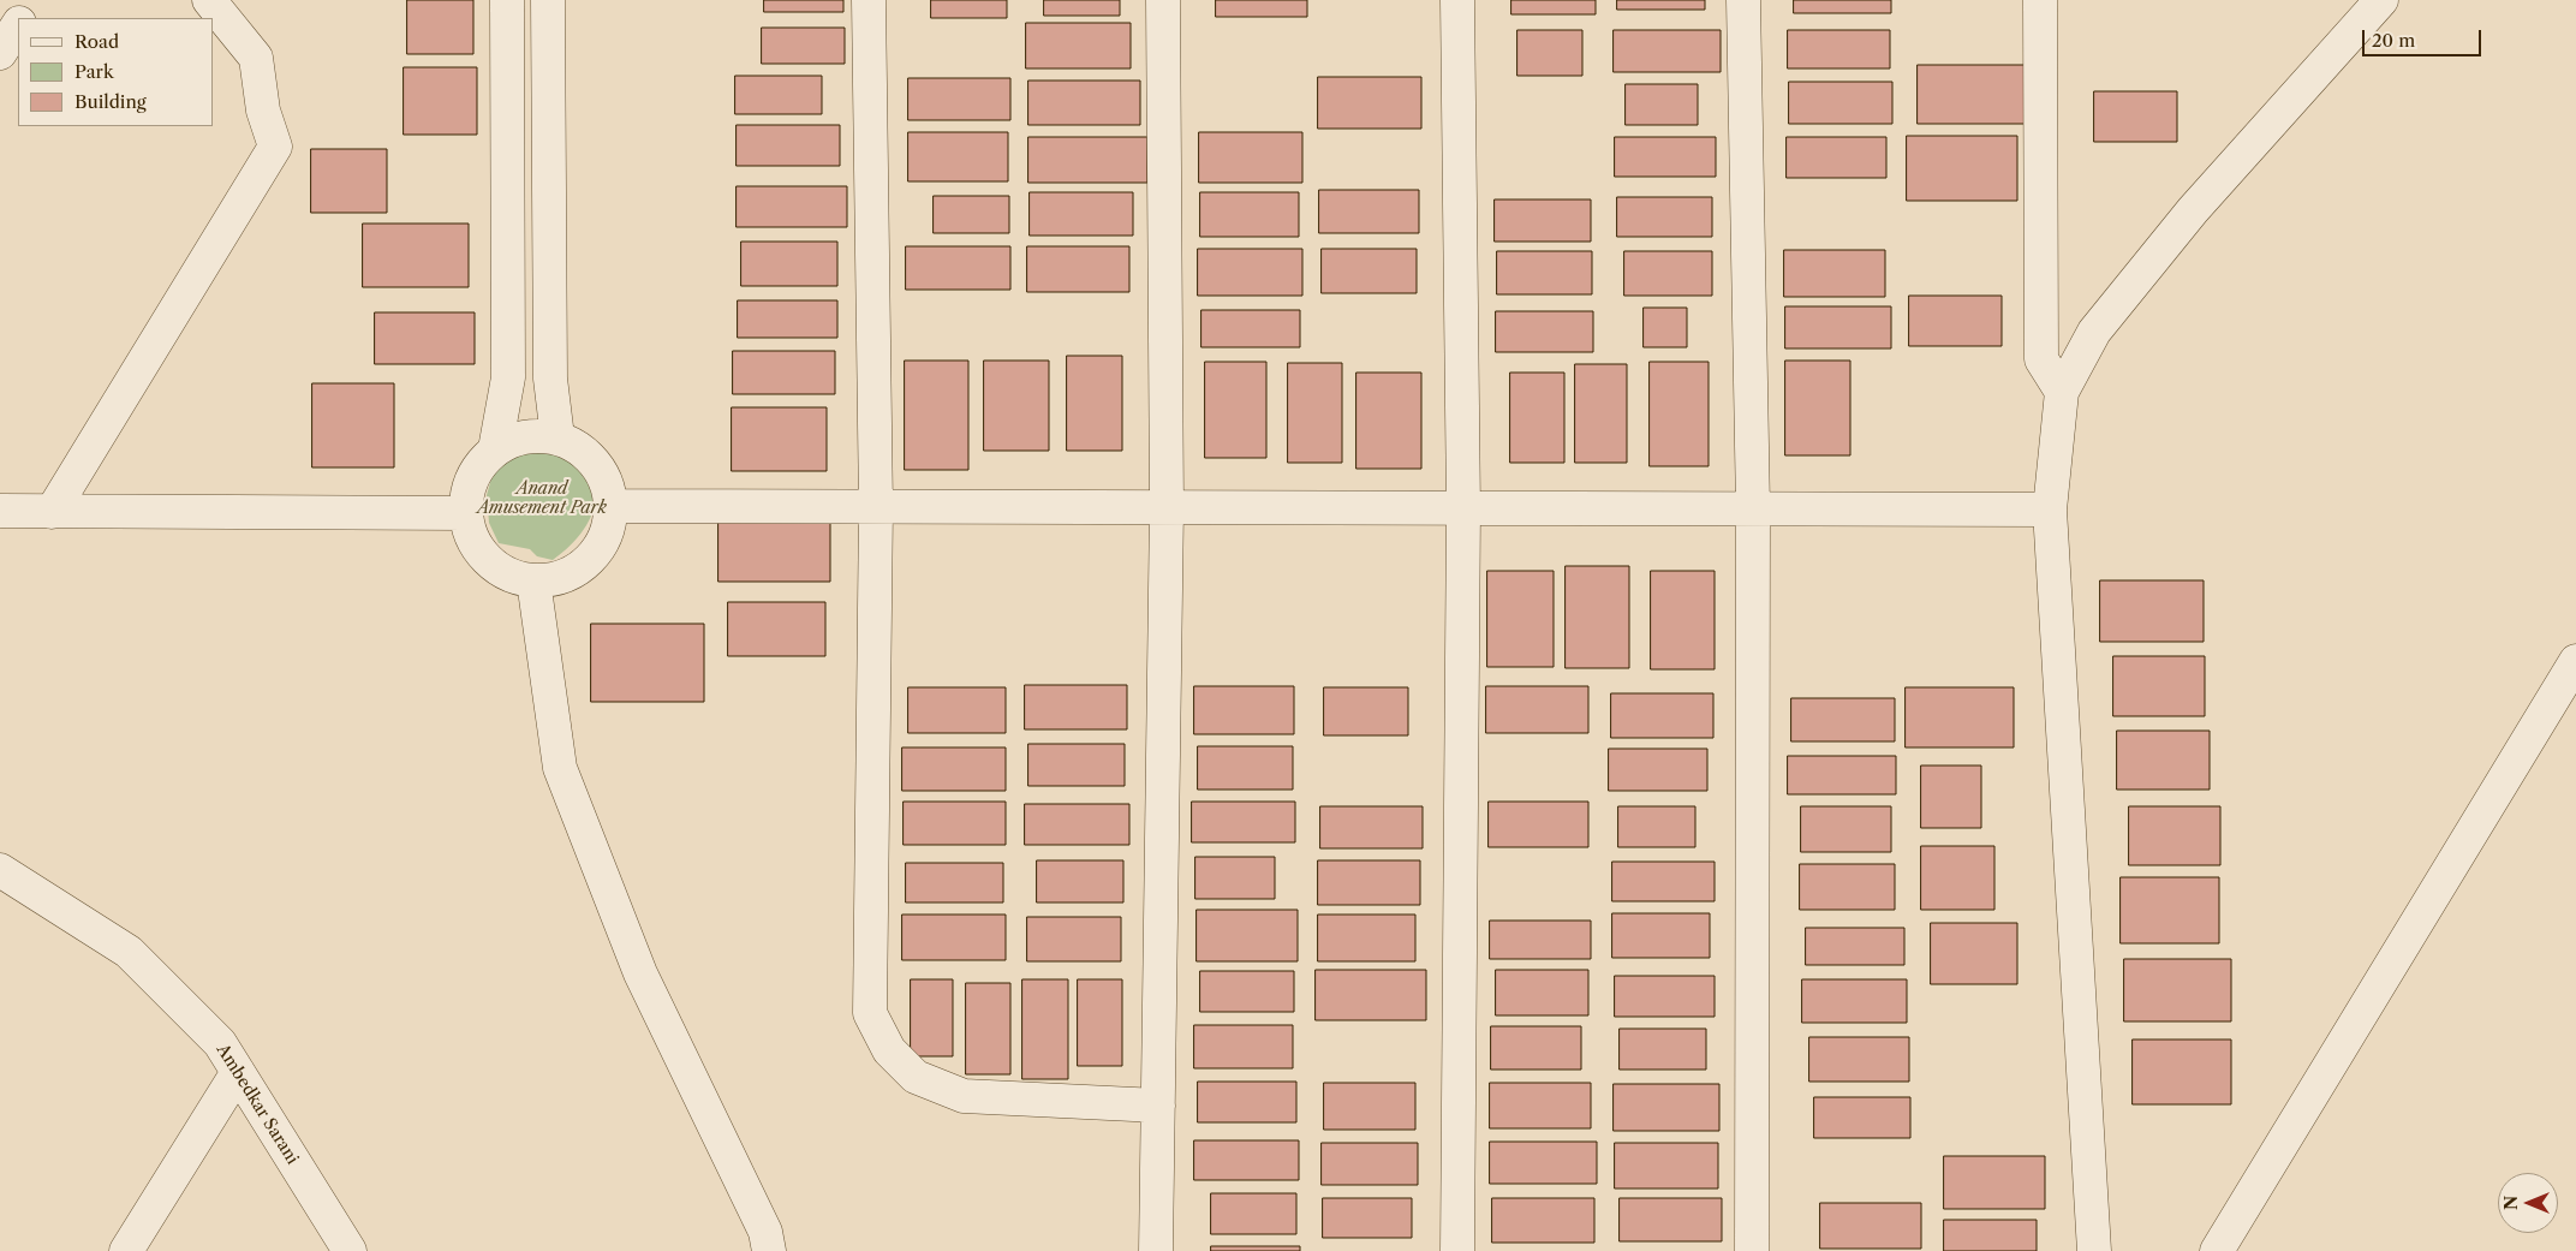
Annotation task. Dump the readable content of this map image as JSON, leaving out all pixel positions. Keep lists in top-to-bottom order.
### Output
{
  "streets": {
    "street": ["Ambedkar Sarani"]
  },
  "parks": ["Anand Amusement Park"],
  "legend": ["Road", "Park", "Building"],
  "scale_bar": "20 m",
  "north": "left"
}
